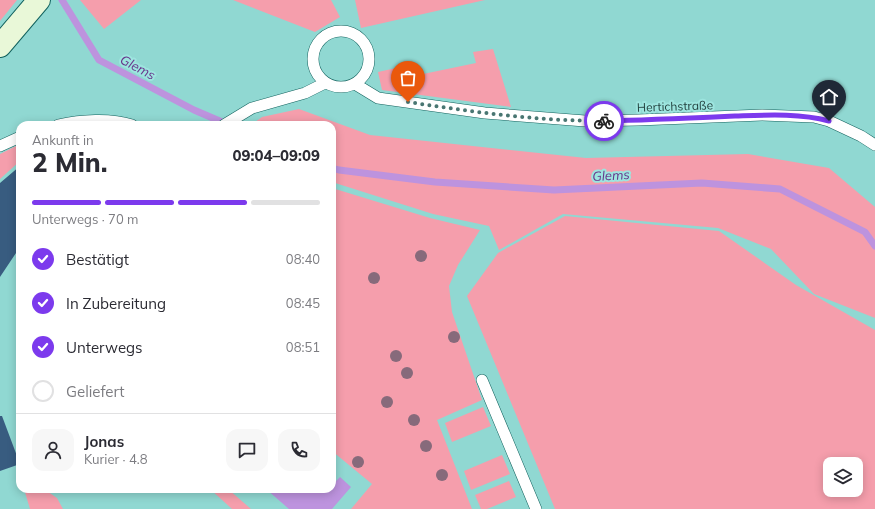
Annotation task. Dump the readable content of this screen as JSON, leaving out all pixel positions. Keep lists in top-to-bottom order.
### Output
{
  "streets": {
    "lane": ["Hertichstraße"]
  },
  "water": ["Glems"],
  "page": {
    "heading": ["2 Min.", "Ankunft in", "09:04–09:09"],
    "panel": ["Jonas", "Kurier · 4.8"],
    "bar": "Unterwegs · 70 m",
    "list": [
      ["Bestätigt", "08:40"],
      ["In Zubereitung", "08:45"],
      ["Unterwegs", "08:51"],
      "Geliefert"
    ]
  }
}
